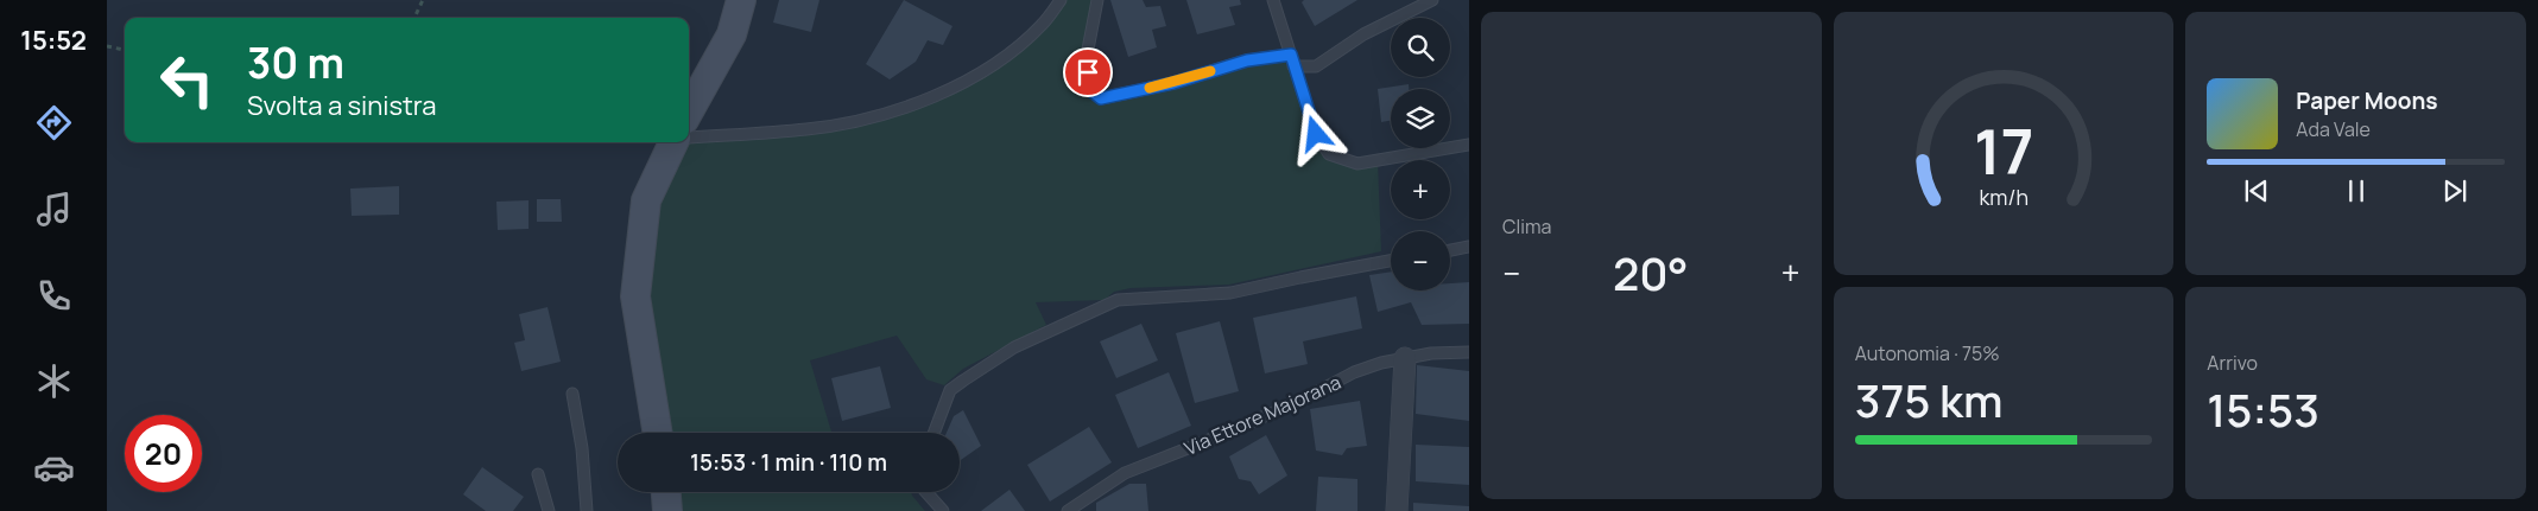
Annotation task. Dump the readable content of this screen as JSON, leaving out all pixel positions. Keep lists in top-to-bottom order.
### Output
{
  "streets": {
    "lane": ["Via Ettore Majorana"]
  },
  "page": {
    "tabs": "15:52",
    "tile": [
      "Clima",
      ["Autonomia · 75%", "375 km"],
      ["Arrivo", "15:53"]
    ],
    "map_buttons": ["+", "−"],
    "turn": ["30 m", "Svolta a sinistra"],
    "song": ["Paper Moons", "Ada Vale"],
    "heat": ["−", "20°", "+"],
    "limit": "20",
    "trip": "15:53 · 1 min · 110 m",
    "gauge": ["17", "km/h"]
  }
}
